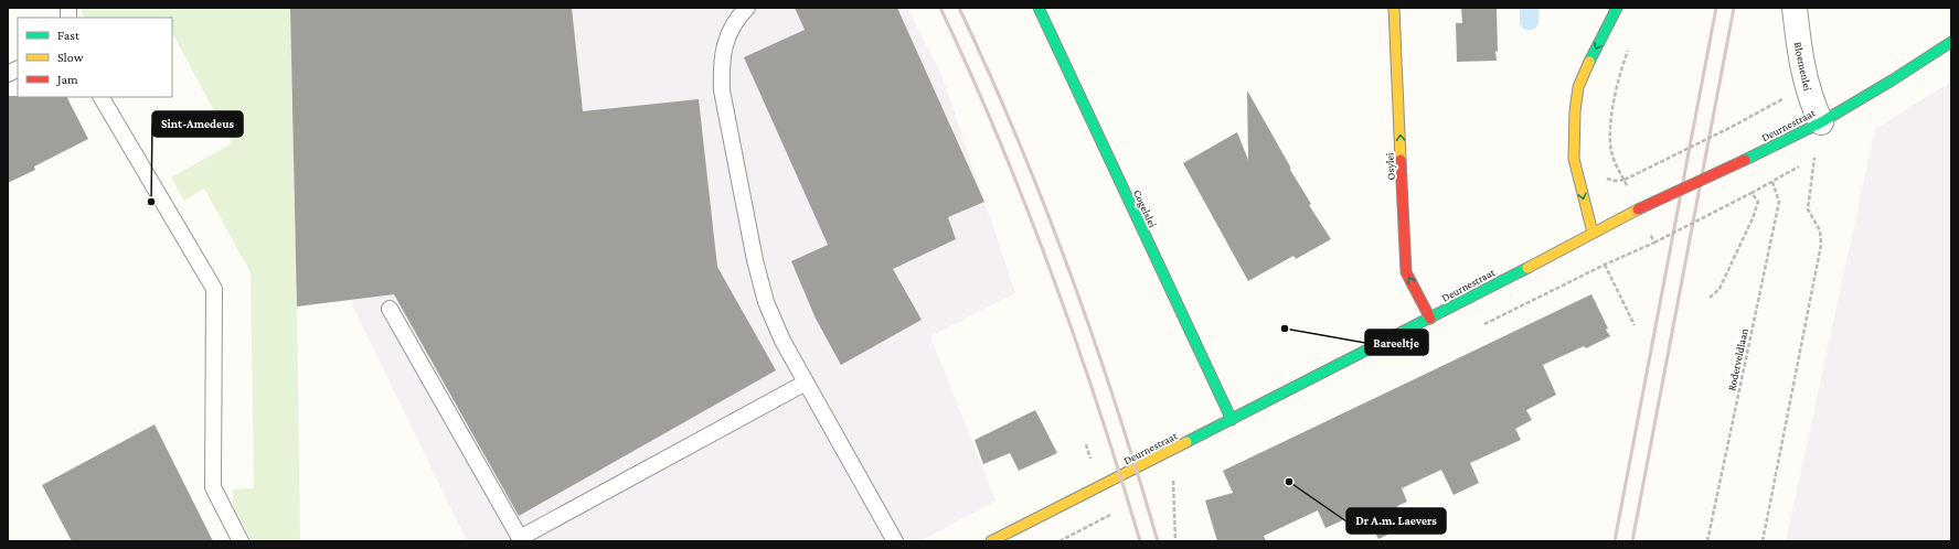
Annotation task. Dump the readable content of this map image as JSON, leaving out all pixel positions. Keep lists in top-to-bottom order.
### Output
{
  "streets": {
    "street": [
      "Bloemenlei",
      "Deurnestraat",
      "Osylei",
      "Cogelslei"
    ],
    "path": ["Roderveldlaan"]
  },
  "crossings": [
    ["Bloemenlei", "Deurnestraat"],
    ["Deurnestraat", "Osylei"],
    ["Deurnestraat", "Cogelslei"]
  ],
  "one_way": ["Osylei"],
  "places": ["Sint-Amedeus", "Bareeltje", "Dr A.m. Laevers"],
  "legend": ["Fast", "Slow", "Jam"]
}
